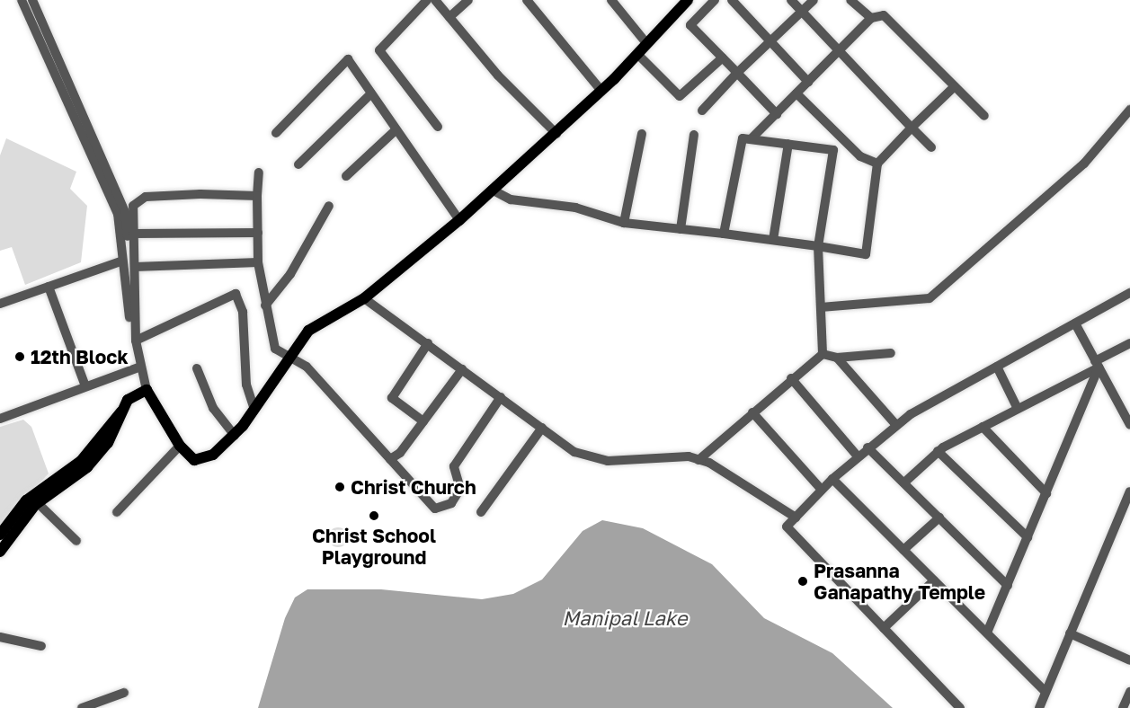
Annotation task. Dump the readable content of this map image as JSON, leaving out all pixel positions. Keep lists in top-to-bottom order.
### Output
{
  "water": ["Manipal Lake"],
  "places": [
    "12th Block",
    "Christ Church",
    "Christ School Playground",
    "Prasanna Ganapathy Temple"
  ]
}
